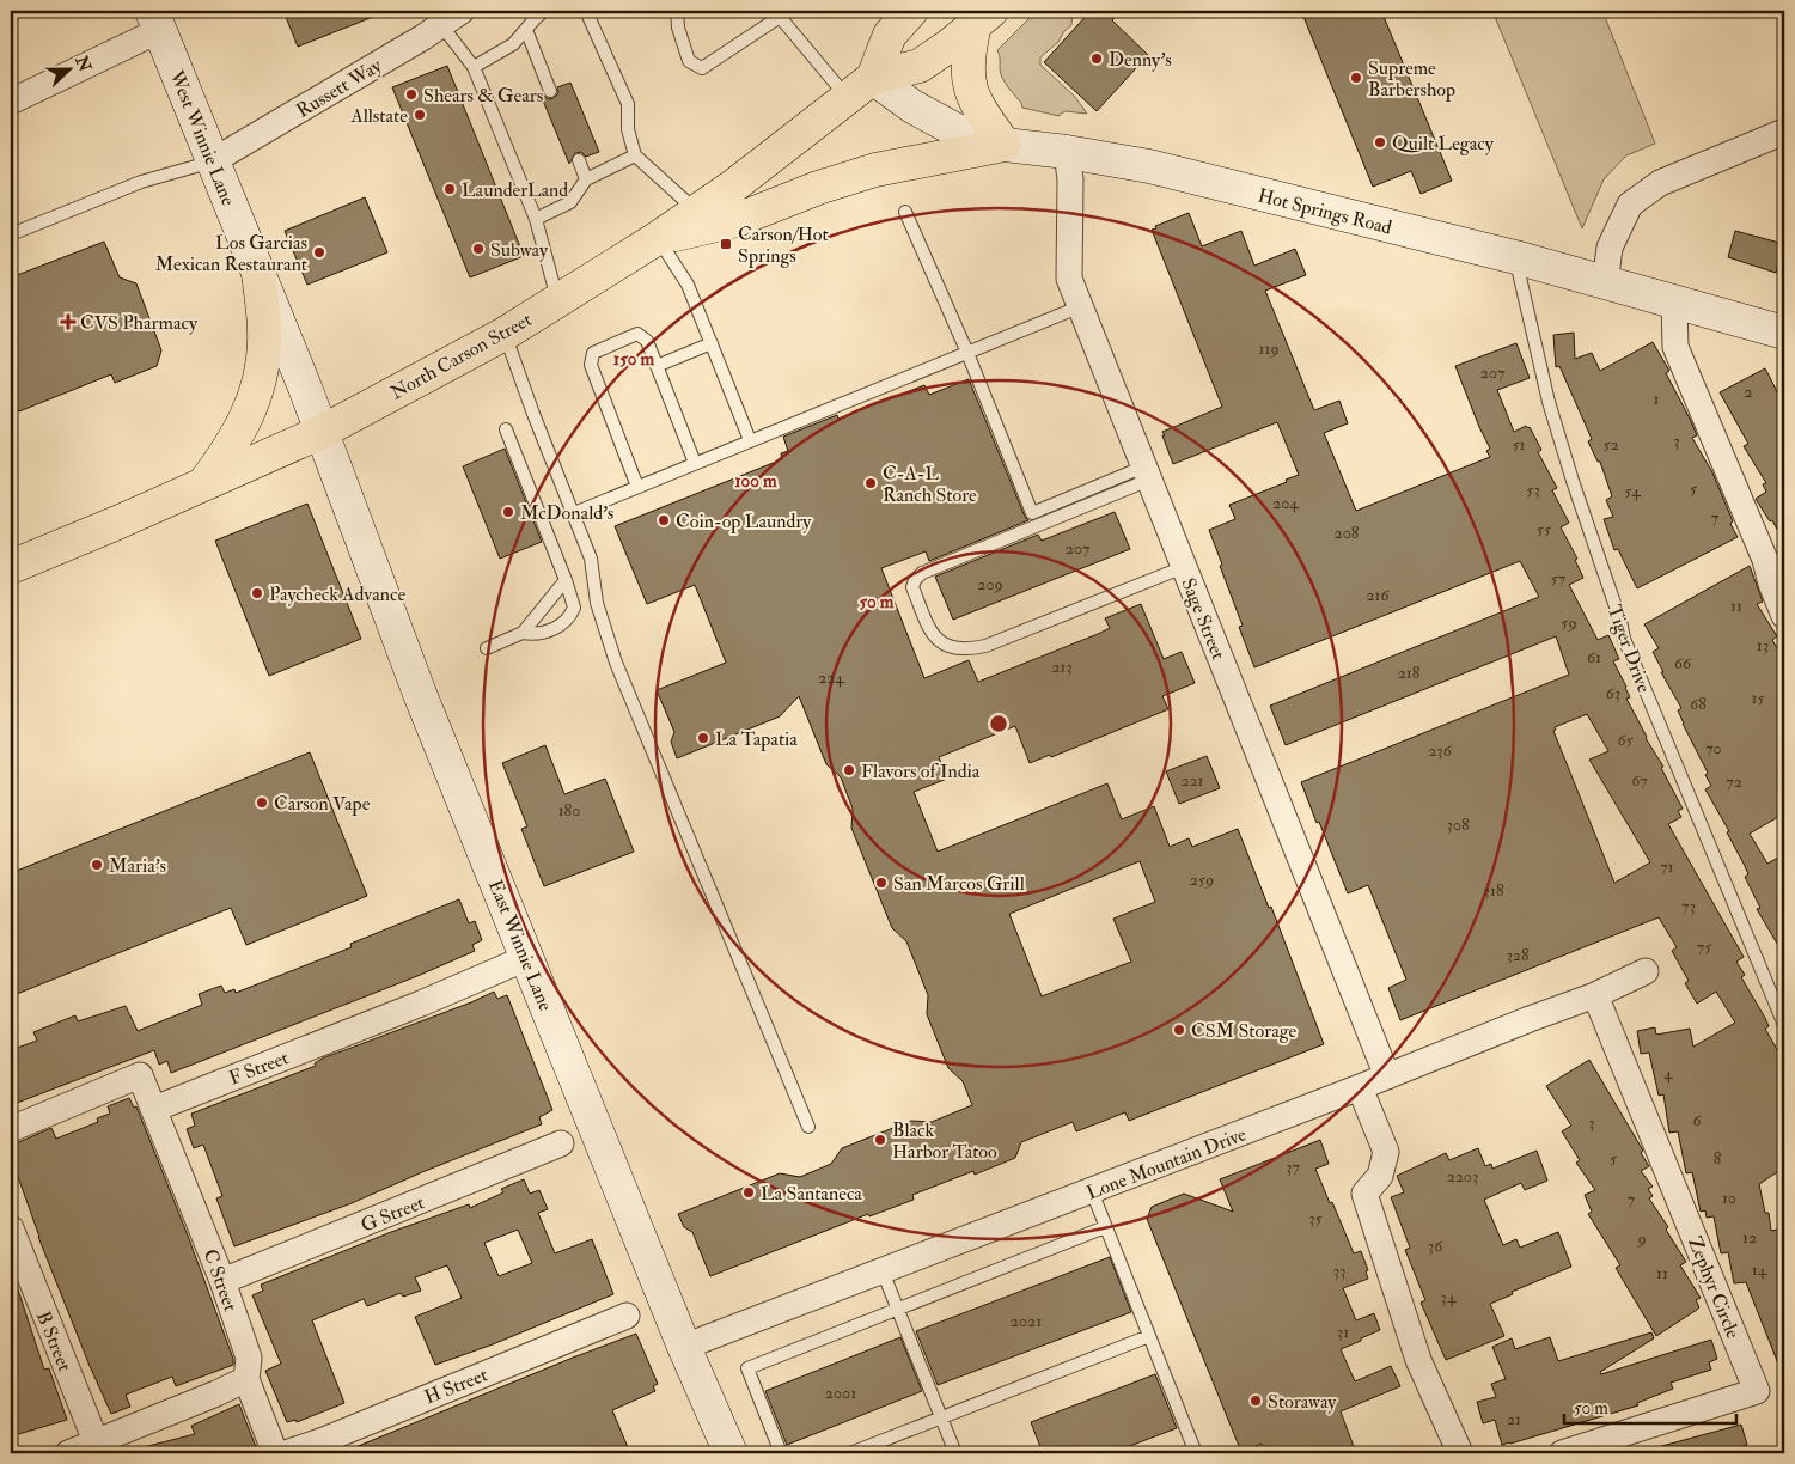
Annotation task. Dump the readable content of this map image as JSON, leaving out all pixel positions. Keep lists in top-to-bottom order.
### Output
{
  "streets": {
    "main road": ["North Carson Street"],
    "street": [
      "Russett Way",
      "West Winnie Lane",
      "Hot Springs Road",
      "Sage Street",
      "East Winnie Lane",
      "F Street",
      "Lone Mountain Drive",
      "G Street",
      "C Street",
      "Zephyr Circle",
      "B Street",
      "H Street"
    ],
    "lane": ["Tiger Drive"]
  },
  "crossings": [
    ["Russett Way", "West Winnie Lane"],
    ["West Winnie Lane", "North Carson Street"],
    ["West Winnie Lane", "East Winnie Lane"],
    ["Hot Springs Road", "North Carson Street"],
    ["Hot Springs Road", "Sage Street"],
    ["Hot Springs Road", "Tiger Drive"],
    ["North Carson Street", "East Winnie Lane"],
    ["Sage Street", "Lone Mountain Drive"],
    ["East Winnie Lane", "F Street"],
    ["East Winnie Lane", "Lone Mountain Drive"],
    ["F Street", "C Street"],
    ["Lone Mountain Drive", "Zephyr Circle"],
    ["G Street", "C Street"]
  ],
  "places": {
    "other": [
      "Denny's",
      "Supreme Barbershop",
      "Shears & Gears",
      "Allstate",
      "Quilt Legacy",
      "LaunderLand",
      "Subway",
      "Los Garcias Mexican Restaurant",
      "C-A-L Ranch Store",
      "McDonald's",
      "Coin-op Laundry",
      "Paycheck Advance",
      "La Tapatia",
      "Flavors of India",
      "Carson Vape",
      "Maria's",
      "San Marcos Grill",
      "CSM Storage",
      "Black Harbor Tatoo",
      "La Santaneca",
      "Storaway"
    ],
    "transit": ["Carson/Hot Springs"],
    "health": ["CVS Pharmacy"]
  },
  "house_numbers": [
    "119",
    "207",
    "2",
    "1",
    "3",
    "51",
    "52",
    "5",
    "53",
    "54",
    "204",
    "7",
    "55",
    "208",
    "207",
    "57",
    "209",
    "216",
    "11",
    "59",
    "13",
    "61",
    "66",
    "213",
    "218",
    "224",
    "63",
    "15",
    "68",
    "65",
    "70",
    "236",
    "221",
    "67",
    "72",
    "180",
    "308",
    "71",
    "259",
    "318",
    "73",
    "75",
    "328",
    "4",
    "6",
    "3",
    "5",
    "8",
    "37",
    "2203",
    "10",
    "7",
    "35",
    "12",
    "9",
    "36",
    "14",
    "33",
    "11",
    "34",
    "2021",
    "31",
    "2001",
    "21"
  ],
  "scale_bar": "50 m",
  "north": "right",
  "rings": ["150 m", "100 m", "50 m"]
}
